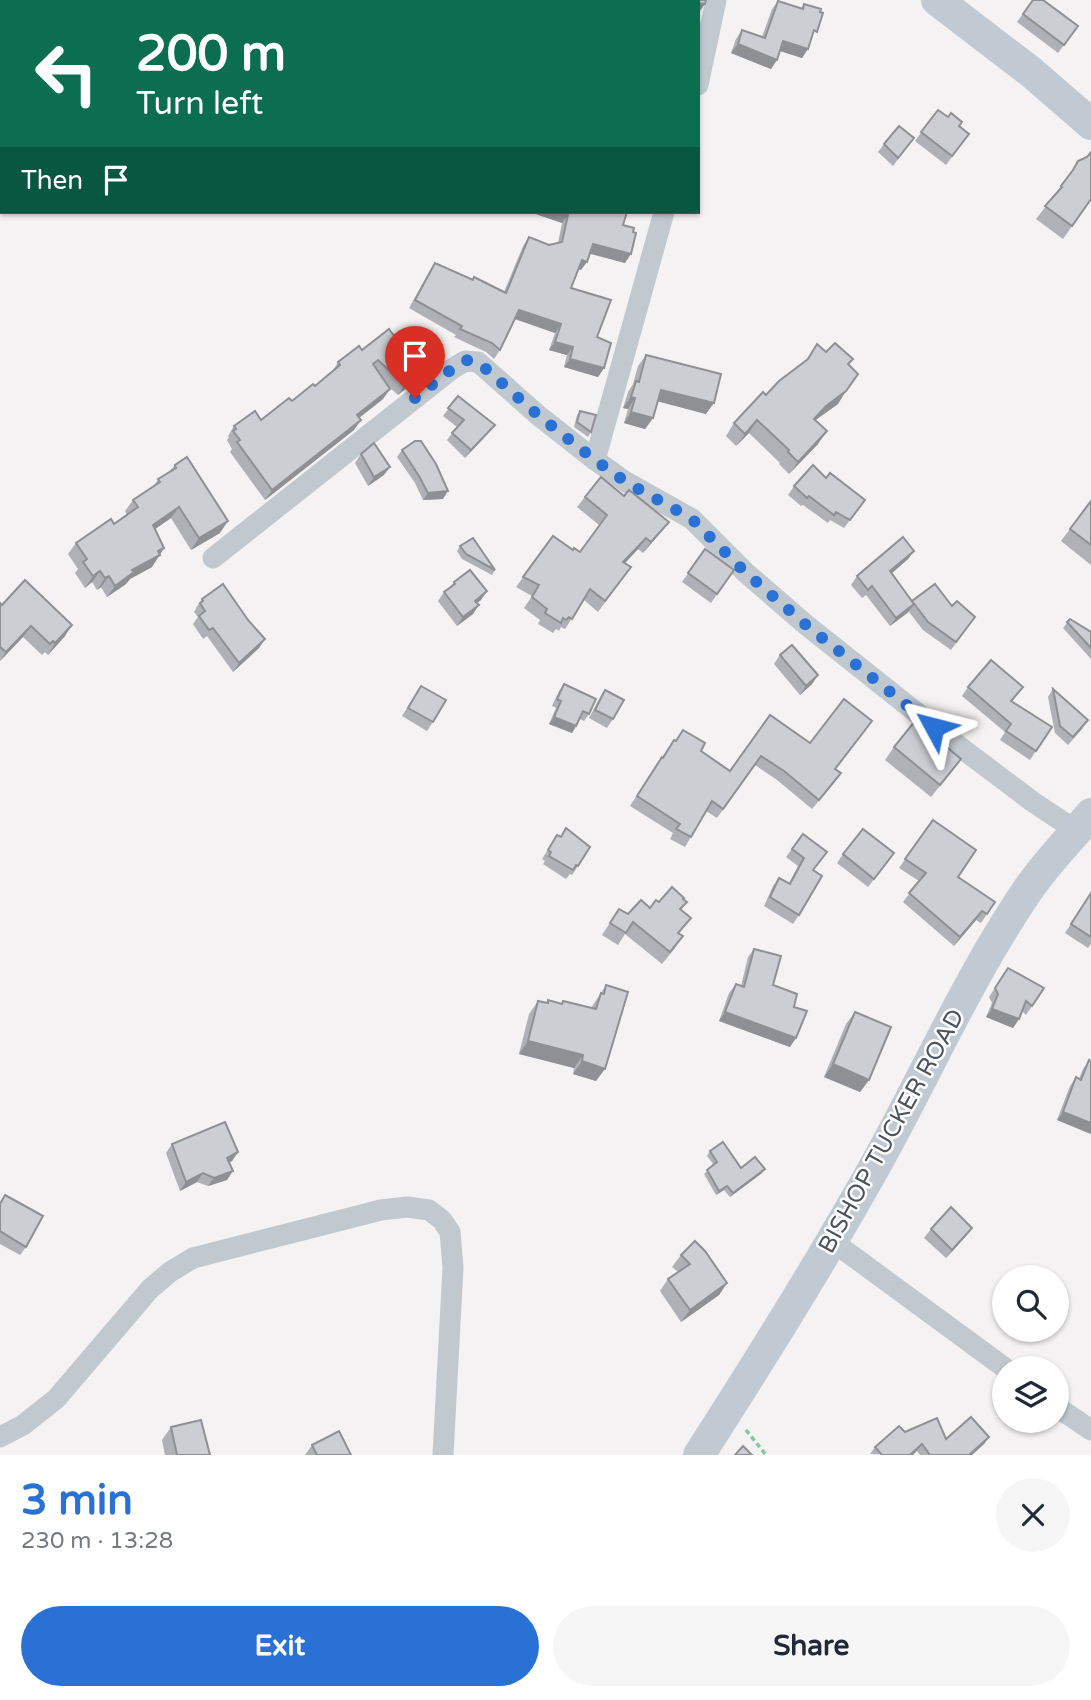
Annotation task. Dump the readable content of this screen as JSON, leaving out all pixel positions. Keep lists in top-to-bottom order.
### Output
{
  "streets": {
    "main road": ["BISHOP TUCKER ROAD"]
  },
  "page": {
    "turn": ["200 m", "Turn left"],
    "then": "Then",
    "heading": ["3 min", "230 m · 13:28"],
    "buttons": ["Exit", "Share"]
  }
}
